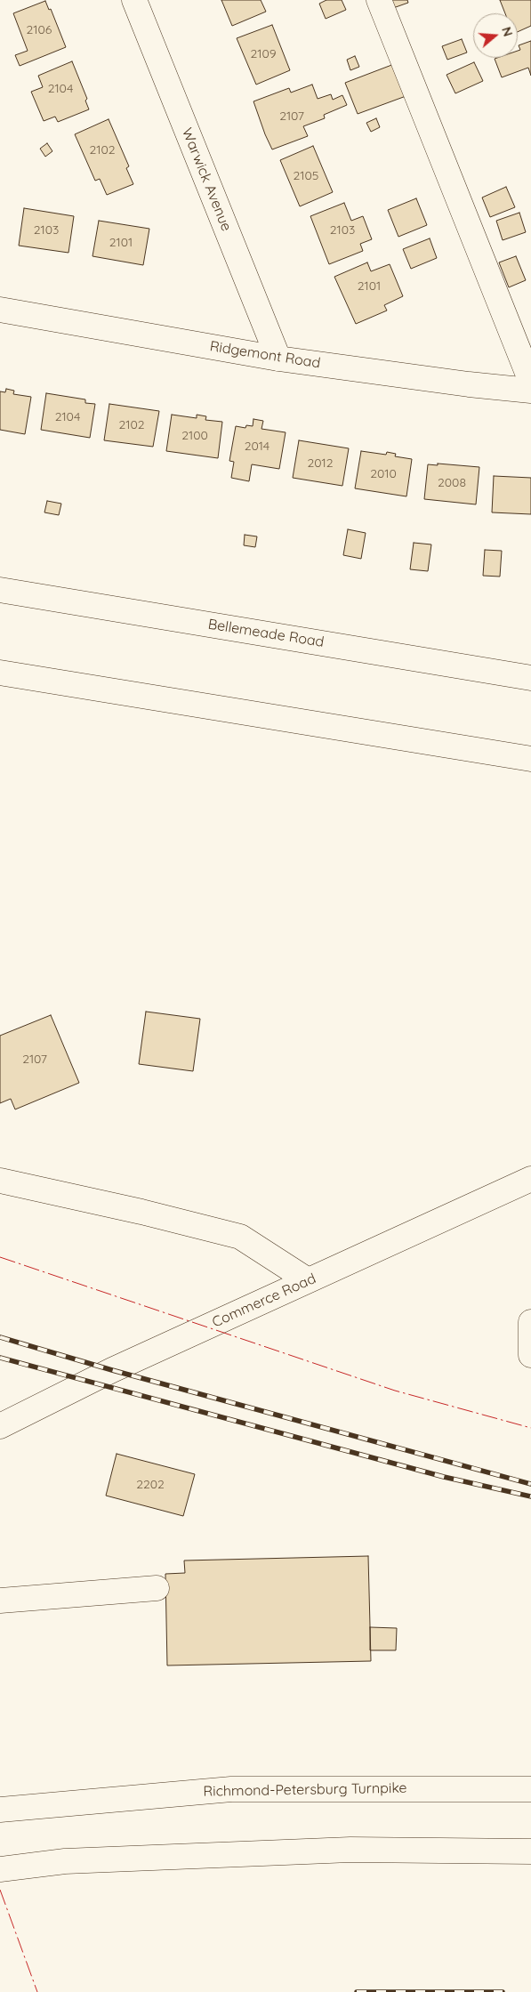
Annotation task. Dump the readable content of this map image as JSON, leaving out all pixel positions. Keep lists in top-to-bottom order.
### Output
{
  "streets": {
    "main road": [
      "Warwick Avenue",
      "Ridgemont Road",
      "Bellemeade Road",
      "Commerce Road",
      "Richmond-Petersburg Turnpike"
    ]
  },
  "crossings": [
    ["Warwick Avenue", "Ridgemont Road"]
  ],
  "house_numbers": [
    "2106",
    "2109",
    "2104",
    "2107",
    "2102",
    "2105",
    "2103",
    "2103",
    "2101",
    "2101",
    "2104",
    "2102",
    "2100",
    "2014",
    "2012",
    "2010",
    "2008",
    "2107",
    "2202"
  ],
  "north": "right"
}
